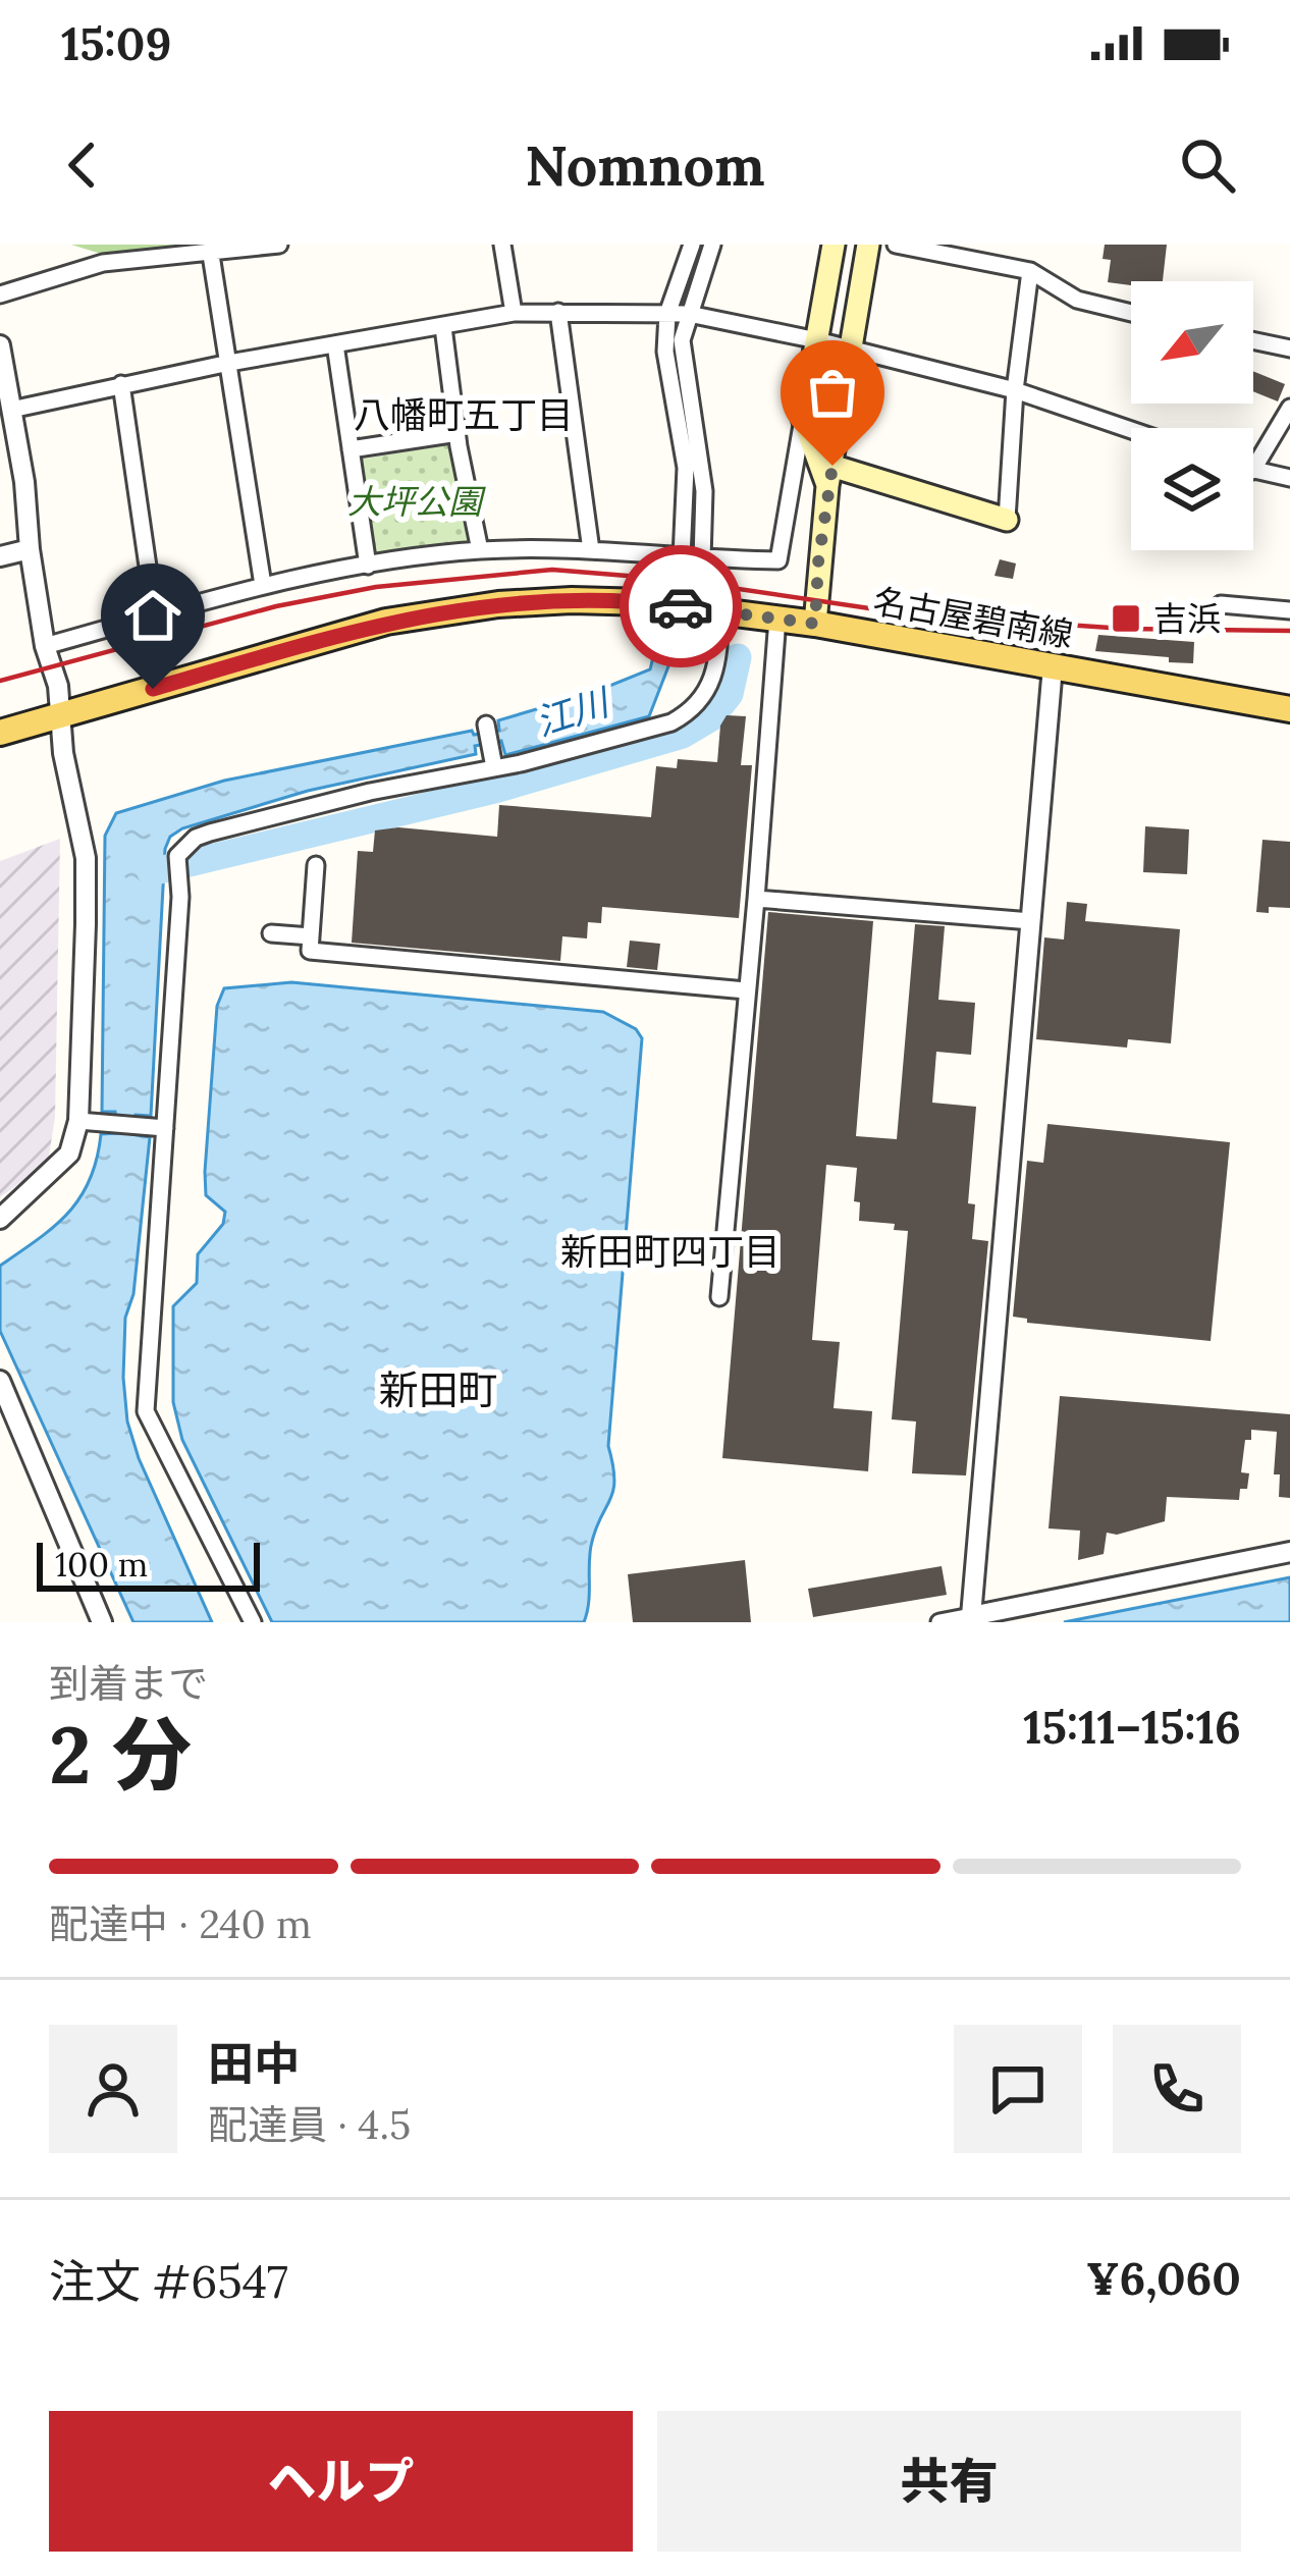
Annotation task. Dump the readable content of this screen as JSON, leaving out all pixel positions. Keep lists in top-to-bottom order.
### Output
{
  "streets": {
    "main road": ["名古屋碧南線"]
  },
  "districts": ["八幡町五丁目", "新田町四丁目", "新田町"],
  "water": ["江川"],
  "parks": ["大坪公園"],
  "places": {
    "transit": ["吉浜"]
  },
  "scale_bar": "100 m",
  "north": "bottom left",
  "page": {
    "status": "15:09",
    "header": "Nomnom",
    "scale": "100 m",
    "heading": ["2 分", "到着まで", "15:11–15:16"],
    "panel": [
      "田中",
      "配達員 · 4.5",
      "注文 #6547",
      "¥6,060"
    ],
    "bar": "配達中 · 240 m",
    "buttons": ["ヘルプ", "共有"]
  }
}
